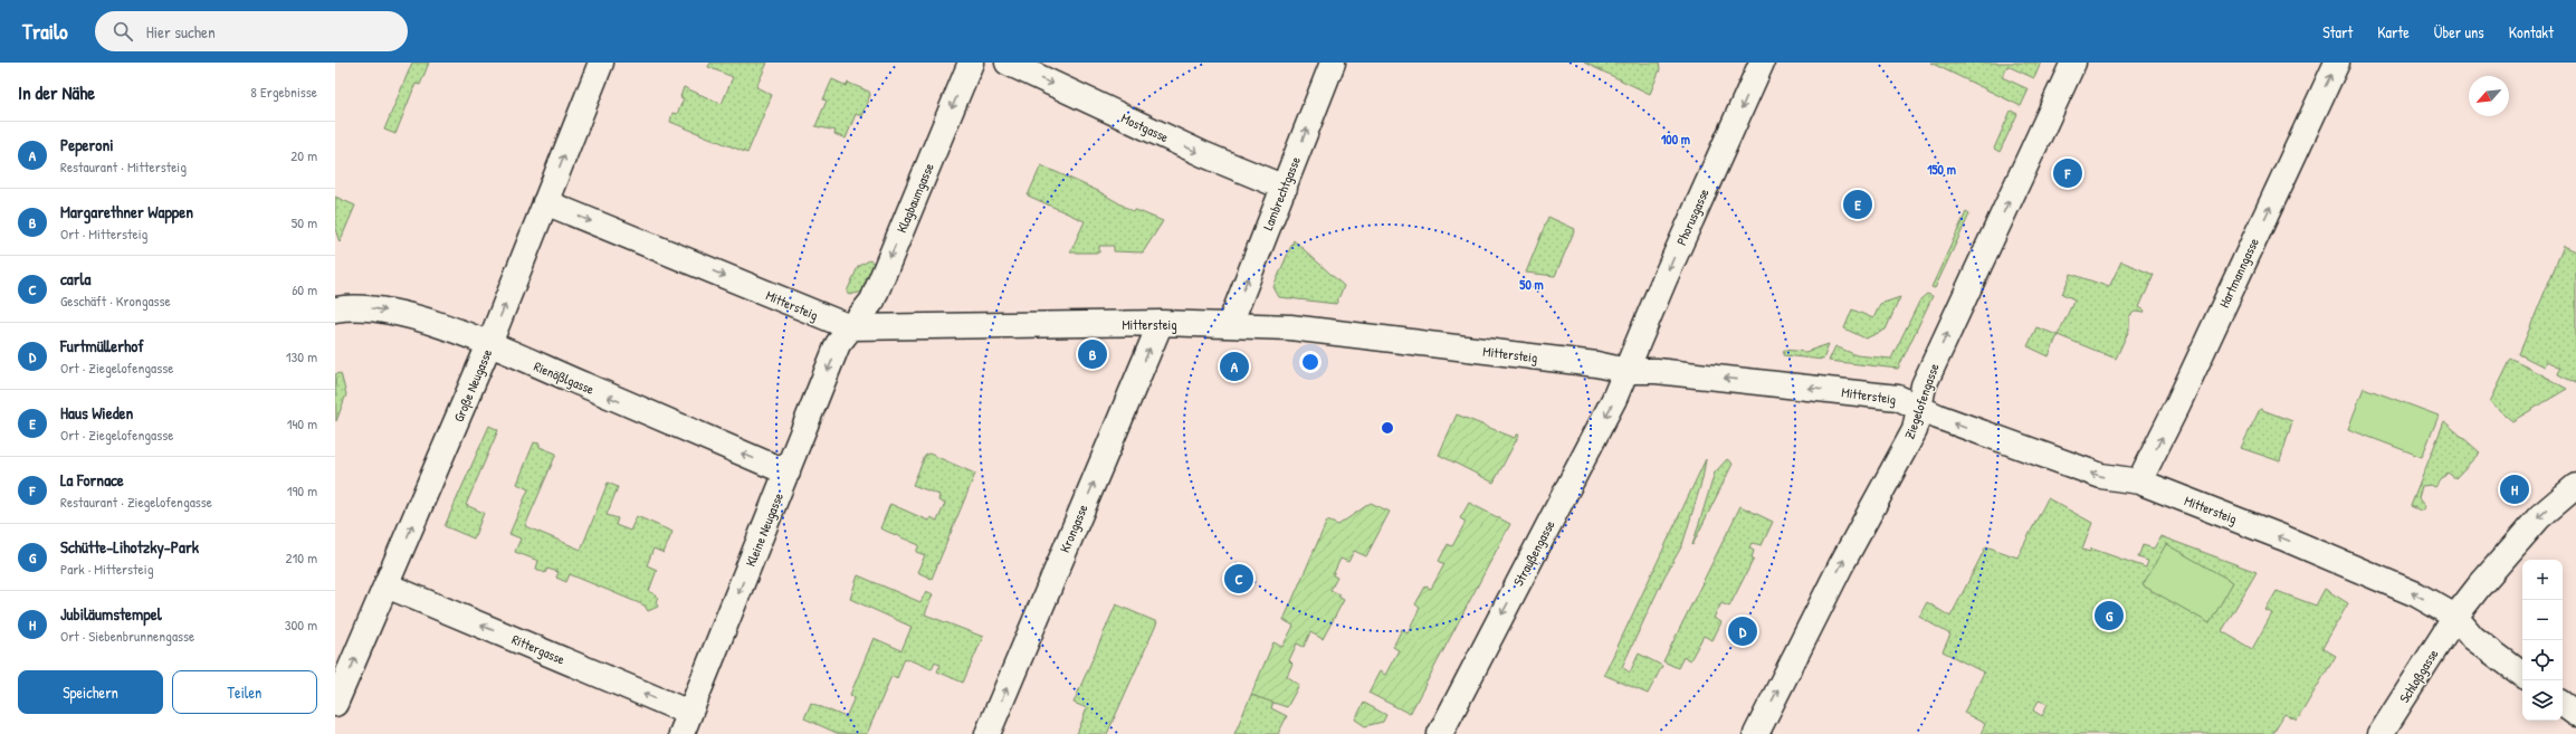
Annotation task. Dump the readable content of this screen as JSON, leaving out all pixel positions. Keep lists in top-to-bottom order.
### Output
{
  "streets": {
    "street": [
      "Mostgasse",
      "Lambrechtgasse",
      "Klagbaumgasse",
      "Phorusgasse",
      "Hartmanngasse",
      "Mittersteig",
      "Rienößlgasse",
      "Große Neugasse",
      "Ziegelofengasse",
      "Krongasse",
      "Kleine Neugasse",
      "Straußengasse",
      "Rittergasse",
      "Schloßgasse"
    ]
  },
  "crossings": [
    ["Mostgasse", "Lambrechtgasse"],
    ["Lambrechtgasse", "Mittersteig"],
    ["Klagbaumgasse", "Mittersteig"],
    ["Klagbaumgasse", "Kleine Neugasse"],
    ["Phorusgasse", "Mittersteig"],
    ["Phorusgasse", "Straußengasse"],
    ["Hartmanngasse", "Mittersteig"],
    ["Mittersteig", "Große Neugasse"],
    ["Mittersteig", "Ziegelofengasse"],
    ["Mittersteig", "Krongasse"],
    ["Mittersteig", "Kleine Neugasse"],
    ["Mittersteig", "Straußengasse"],
    ["Mittersteig", "Schloßgasse"],
    ["Rienößlgasse", "Große Neugasse"],
    ["Rienößlgasse", "Kleine Neugasse"],
    ["Große Neugasse", "Rittergasse"],
    ["Kleine Neugasse", "Rittergasse"]
  ],
  "one_way": [
    "Mostgasse",
    "Lambrechtgasse",
    "Klagbaumgasse",
    "Phorusgasse",
    "Hartmanngasse",
    "Große Neugasse",
    "Ziegelofengasse",
    "Krongasse",
    "Kleine Neugasse",
    "Straußengasse",
    "Rittergasse",
    "Schloßgasse"
  ],
  "north": "bottom left",
  "page": {
    "header": "Trailo",
    "search": "Hier suchen",
    "nav": [
      "Start",
      "Karte",
      "Über uns",
      "Kontakt"
    ],
    "heading": ["In der Nähe", "8 Ergebnisse"],
    "list": [
      {
        "mark": "A",
        "name": "Peperoni",
        "note": "Restaurant · Mittersteig",
        "value": "20 m"
      },
      {
        "mark": "B",
        "name": "Margarethner Wappen",
        "note": "Ort · Mittersteig",
        "value": "50 m"
      },
      {
        "mark": "C",
        "name": "carla",
        "note": "Geschäft · Krongasse",
        "value": "60 m"
      },
      {
        "mark": "D",
        "name": "Furtmüllerhof",
        "note": "Ort · Ziegelofengasse",
        "value": "130 m"
      },
      {
        "mark": "E",
        "name": "Haus Wieden",
        "note": "Ort · Ziegelofengasse",
        "value": "140 m"
      },
      {
        "mark": "F",
        "name": "La Fornace",
        "note": "Restaurant · Ziegelofengasse",
        "value": "190 m"
      },
      {
        "mark": "G",
        "name": "Schütte-Lihotzky-Park",
        "note": "Park · Mittersteig",
        "value": "210 m"
      },
      {
        "mark": "H",
        "name": "Jubiläumstempel",
        "note": "Ort · Siebenbrunnengasse",
        "value": "300 m"
      }
    ],
    "pins": [
      "F",
      "E",
      "B",
      "A",
      "H",
      "C",
      "G",
      "D"
    ],
    "map_buttons": ["+", "−"],
    "buttons": ["Speichern", "Teilen"]
  },
  "rings": ["100 m", "150 m", "50 m"]
}
